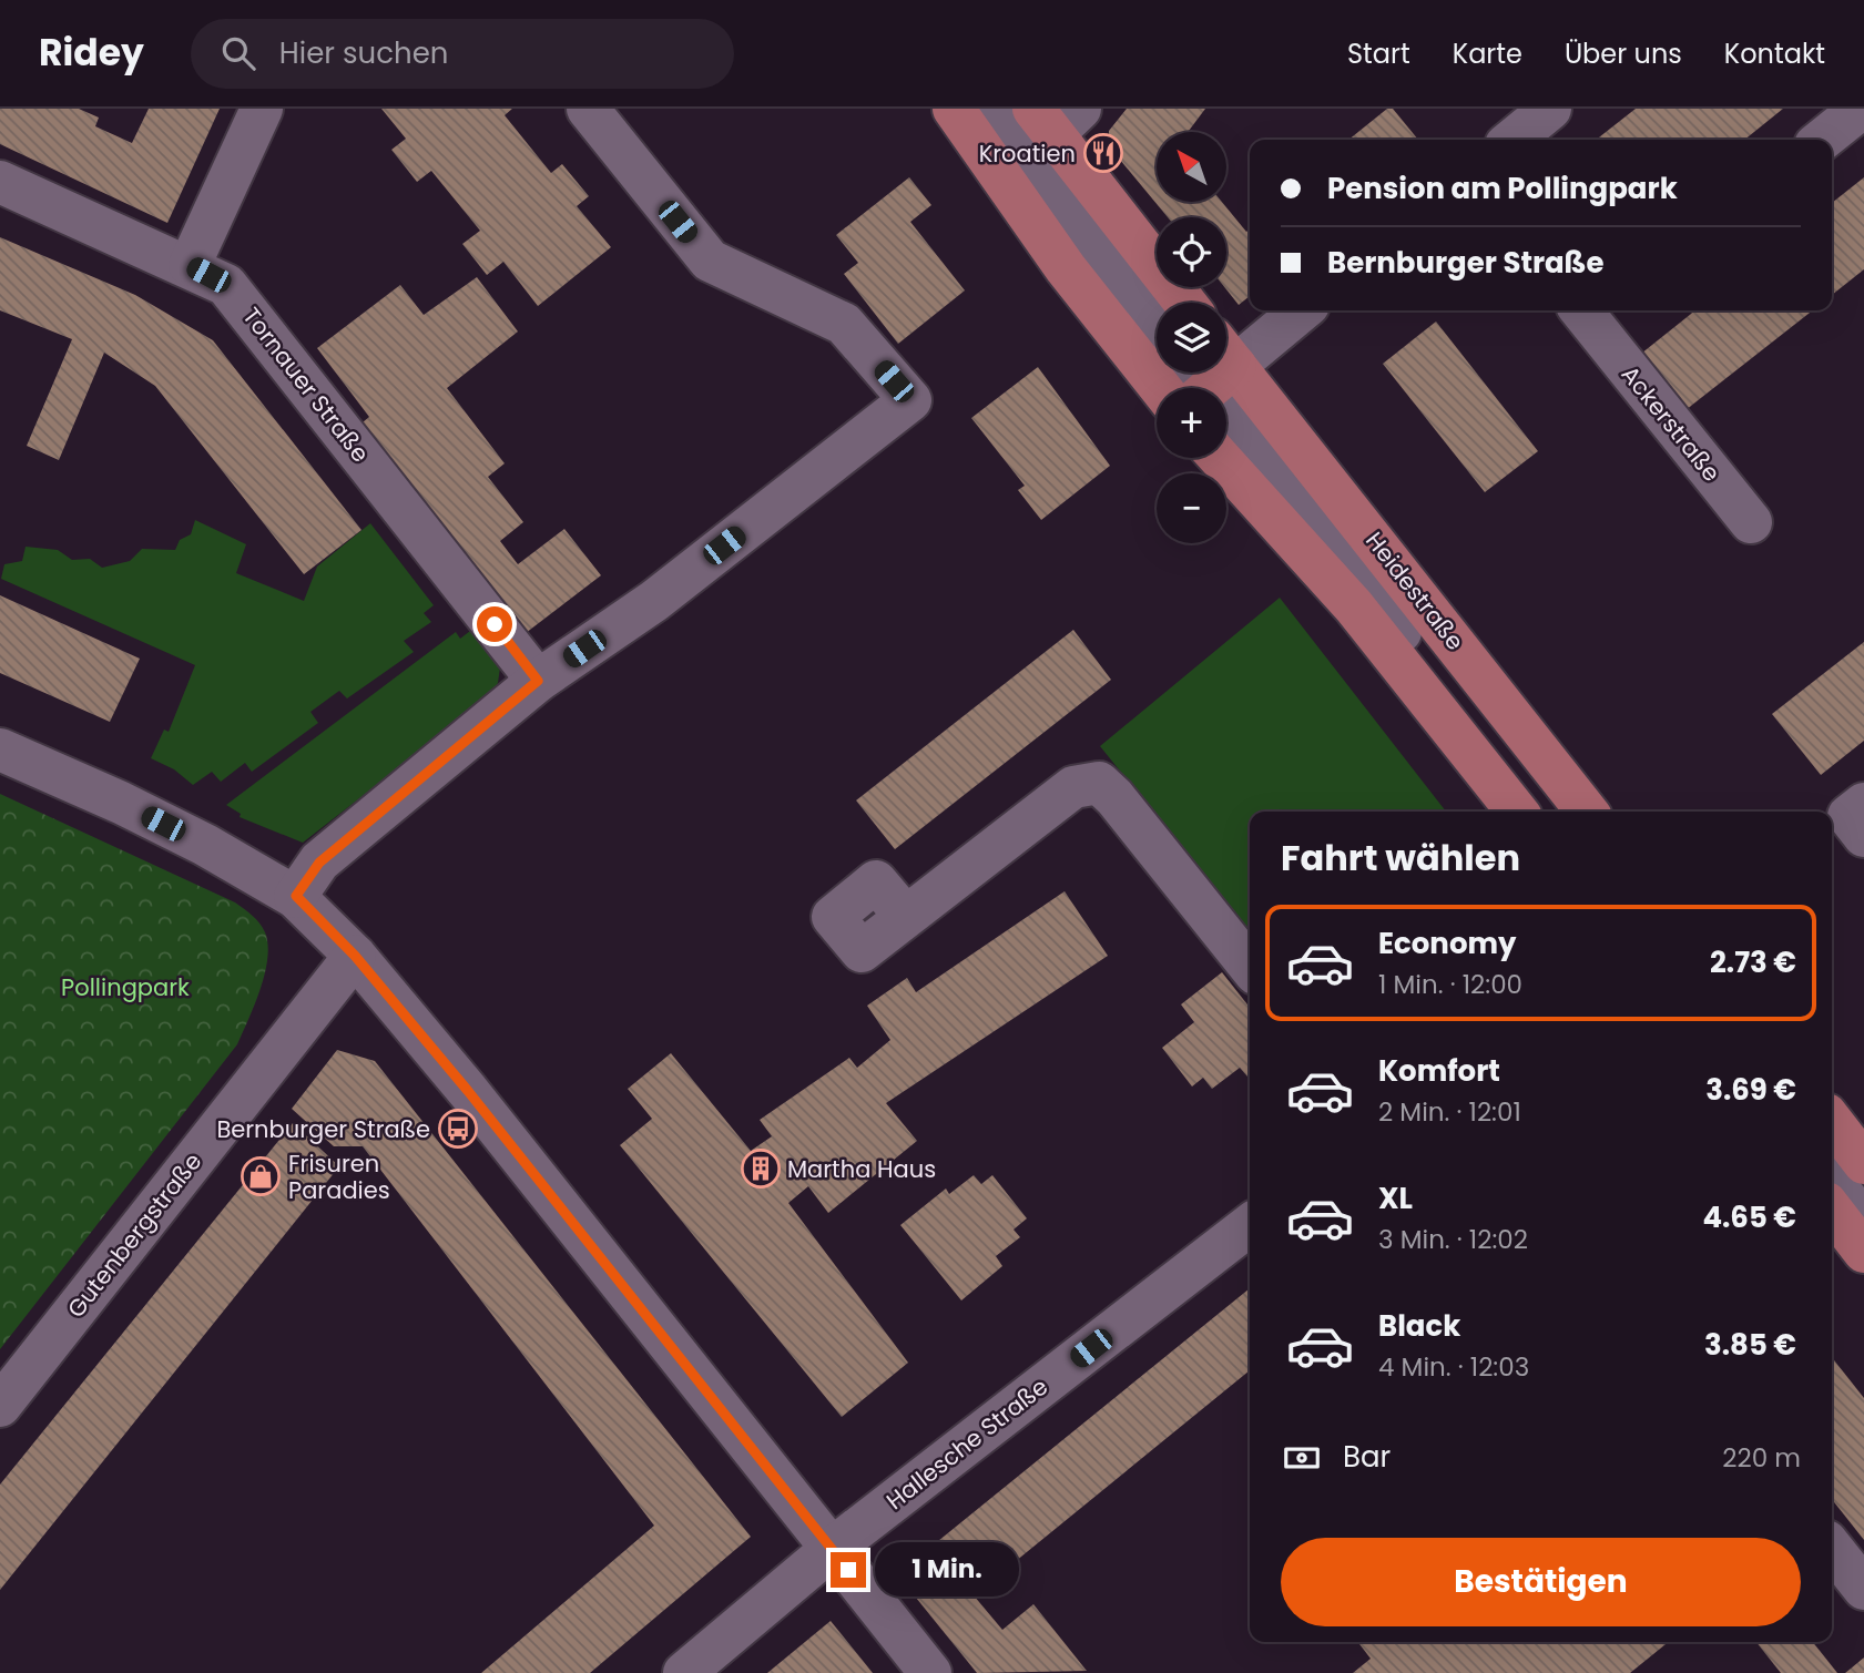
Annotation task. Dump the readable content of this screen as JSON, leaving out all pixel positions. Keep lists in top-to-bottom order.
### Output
{
  "streets": {
    "main road": ["Heidestraße"],
    "street": [
      "Tornauer Straße",
      "Ackerstraße",
      "Gutenbergstraße",
      "Hallesche Straße"
    ]
  },
  "parks": ["Pollingpark"],
  "places": {
    "restaurant": ["Kroatien"],
    "bus stop": ["Bernburger Straße"],
    "building": ["Martha Haus"],
    "shop": ["Frisuren Paradies"]
  },
  "north": "top left",
  "page": {
    "header": "Ridey",
    "search": "Hier suchen",
    "nav": [
      "Start",
      "Karte",
      "Über uns",
      "Kontakt"
    ],
    "map_buttons": ["+", "−"],
    "banner": ["Pension am Pollingpark", "Bernburger Straße"],
    "heading": "Fahrt wählen",
    "list": [
      {
        "name": "Economy",
        "note": "1 Min. · 12:00",
        "value": "2.73 €"
      },
      {
        "name": "Komfort",
        "note": "2 Min. · 12:01",
        "value": "3.69 €"
      },
      {
        "name": "XL",
        "note": "3 Min. · 12:02",
        "value": "4.65 €"
      },
      {
        "name": "Black",
        "note": "4 Min. · 12:03",
        "value": "3.85 €"
      }
    ],
    "pay": ["Bar", "220 m"],
    "buttons": "Bestätigen",
    "bubble": "1 Min."
  }
}
